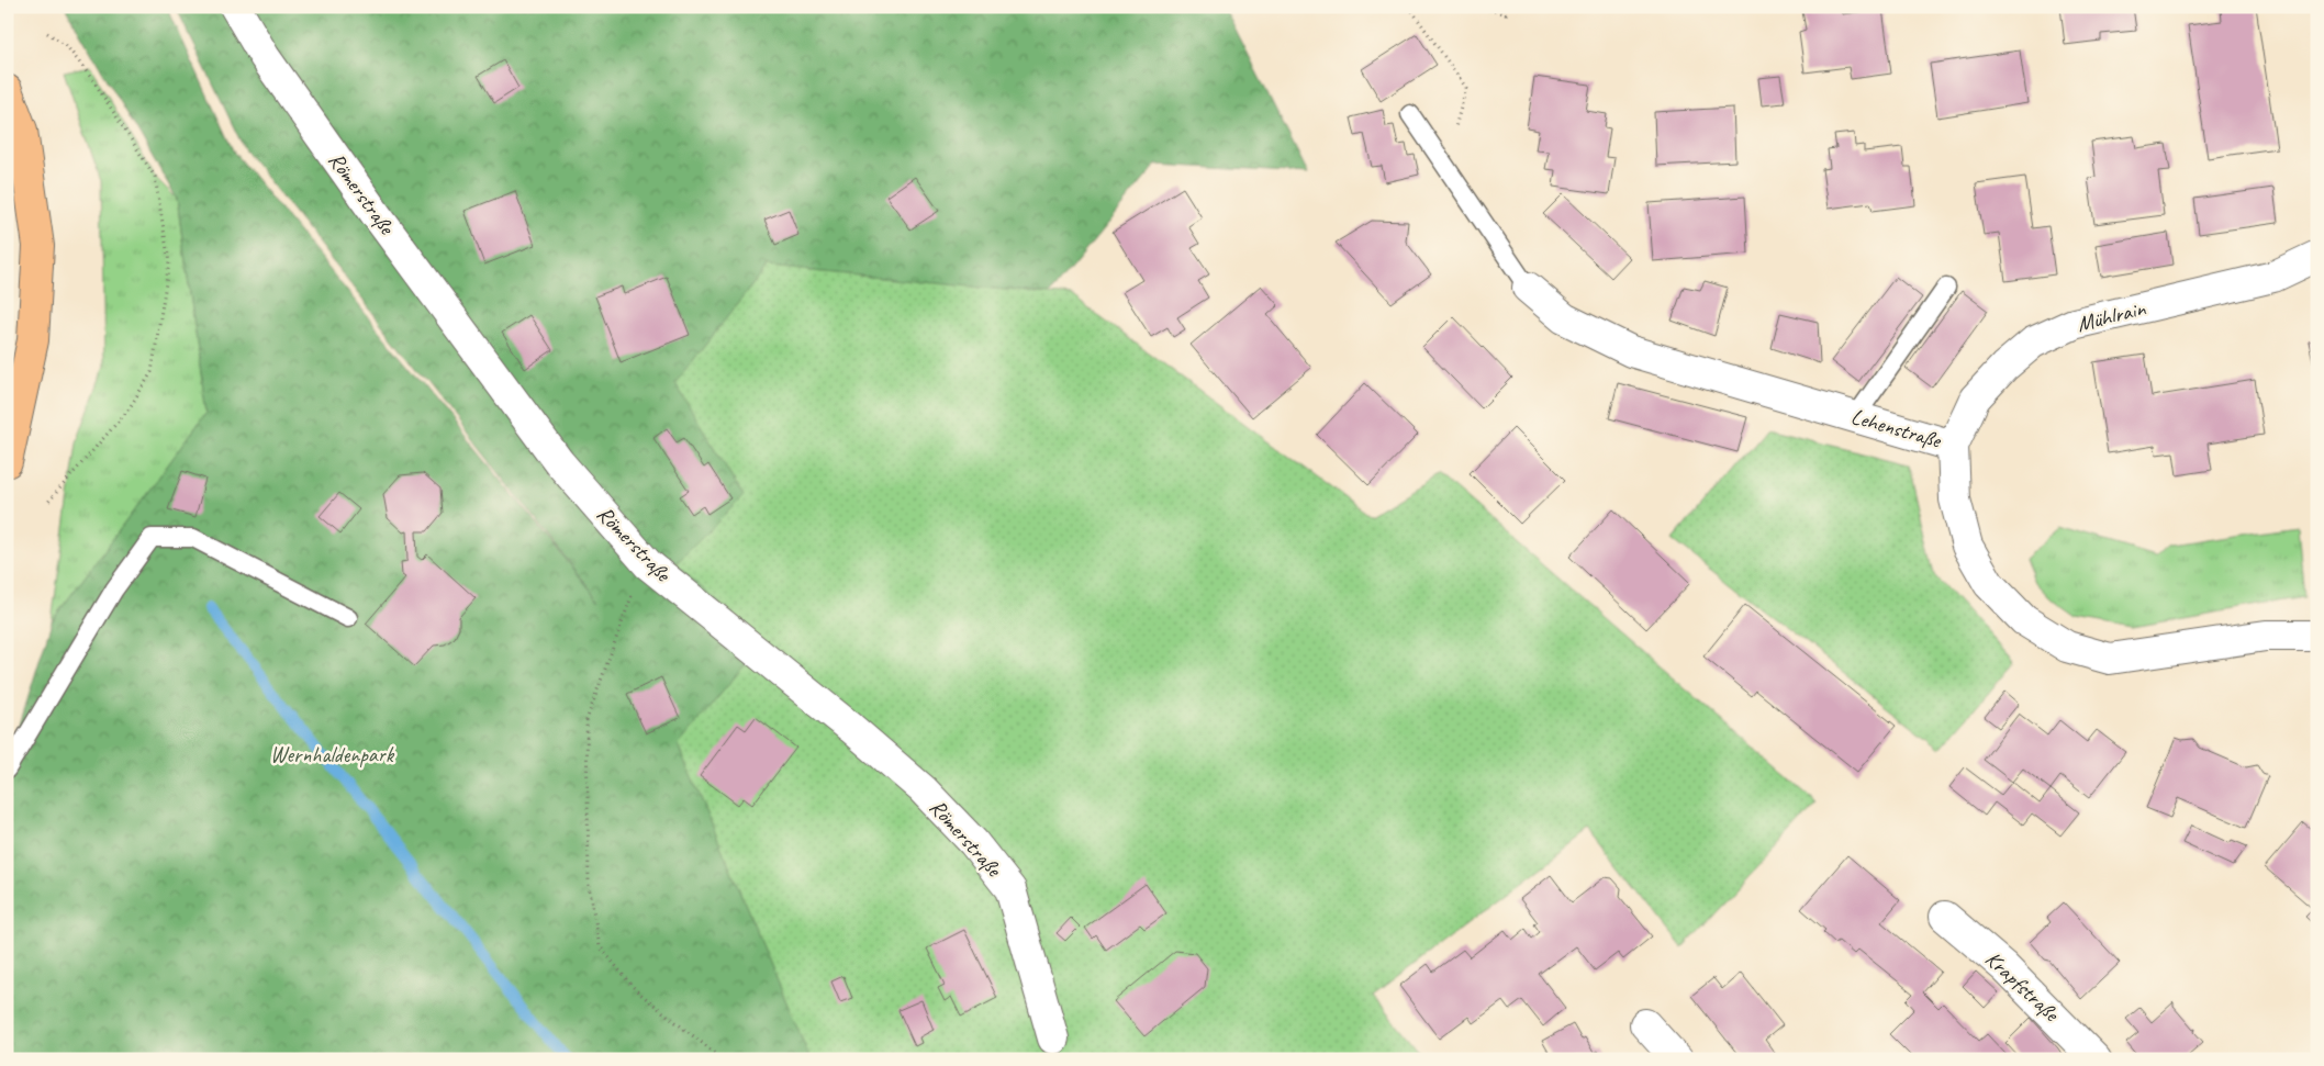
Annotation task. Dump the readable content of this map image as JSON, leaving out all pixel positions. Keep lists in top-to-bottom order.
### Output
{
  "streets": {
    "street": [
      "Römerstraße",
      "Mühlrain",
      "Lehenstraße",
      "Krapfstraße"
    ]
  },
  "crossings": [
    ["Mühlrain", "Lehenstraße"]
  ],
  "parks": ["Wernhaldenpark"]
}
